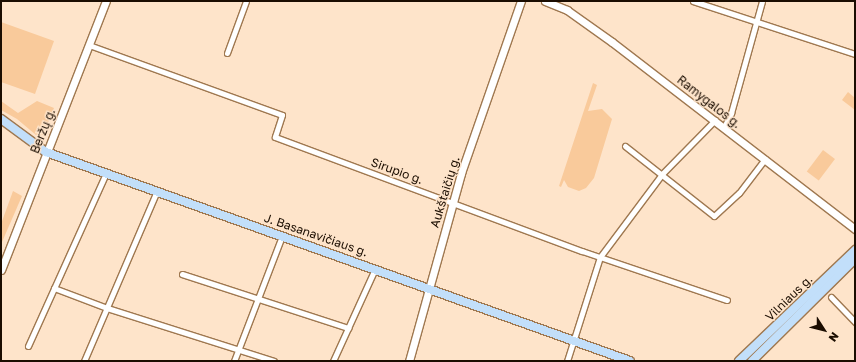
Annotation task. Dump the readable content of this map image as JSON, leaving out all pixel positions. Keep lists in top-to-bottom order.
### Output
{
  "streets": {
    "highway": ["J. Basanavičiaus g.", "Vilniaus g."],
    "main road": ["Ramygalos g.", "Beržų g.", "Aukštaičių g."],
    "street": ["Sirupio g."]
  },
  "crossings": [
    ["Beržų g.", "Sirupio g."],
    ["Beržų g.", "J. Basanavičiaus g."],
    ["Sirupio g.", "Aukštaičių g."],
    ["Aukštaičių g.", "J. Basanavičiaus g."]
  ],
  "north": "bottom right"
}
